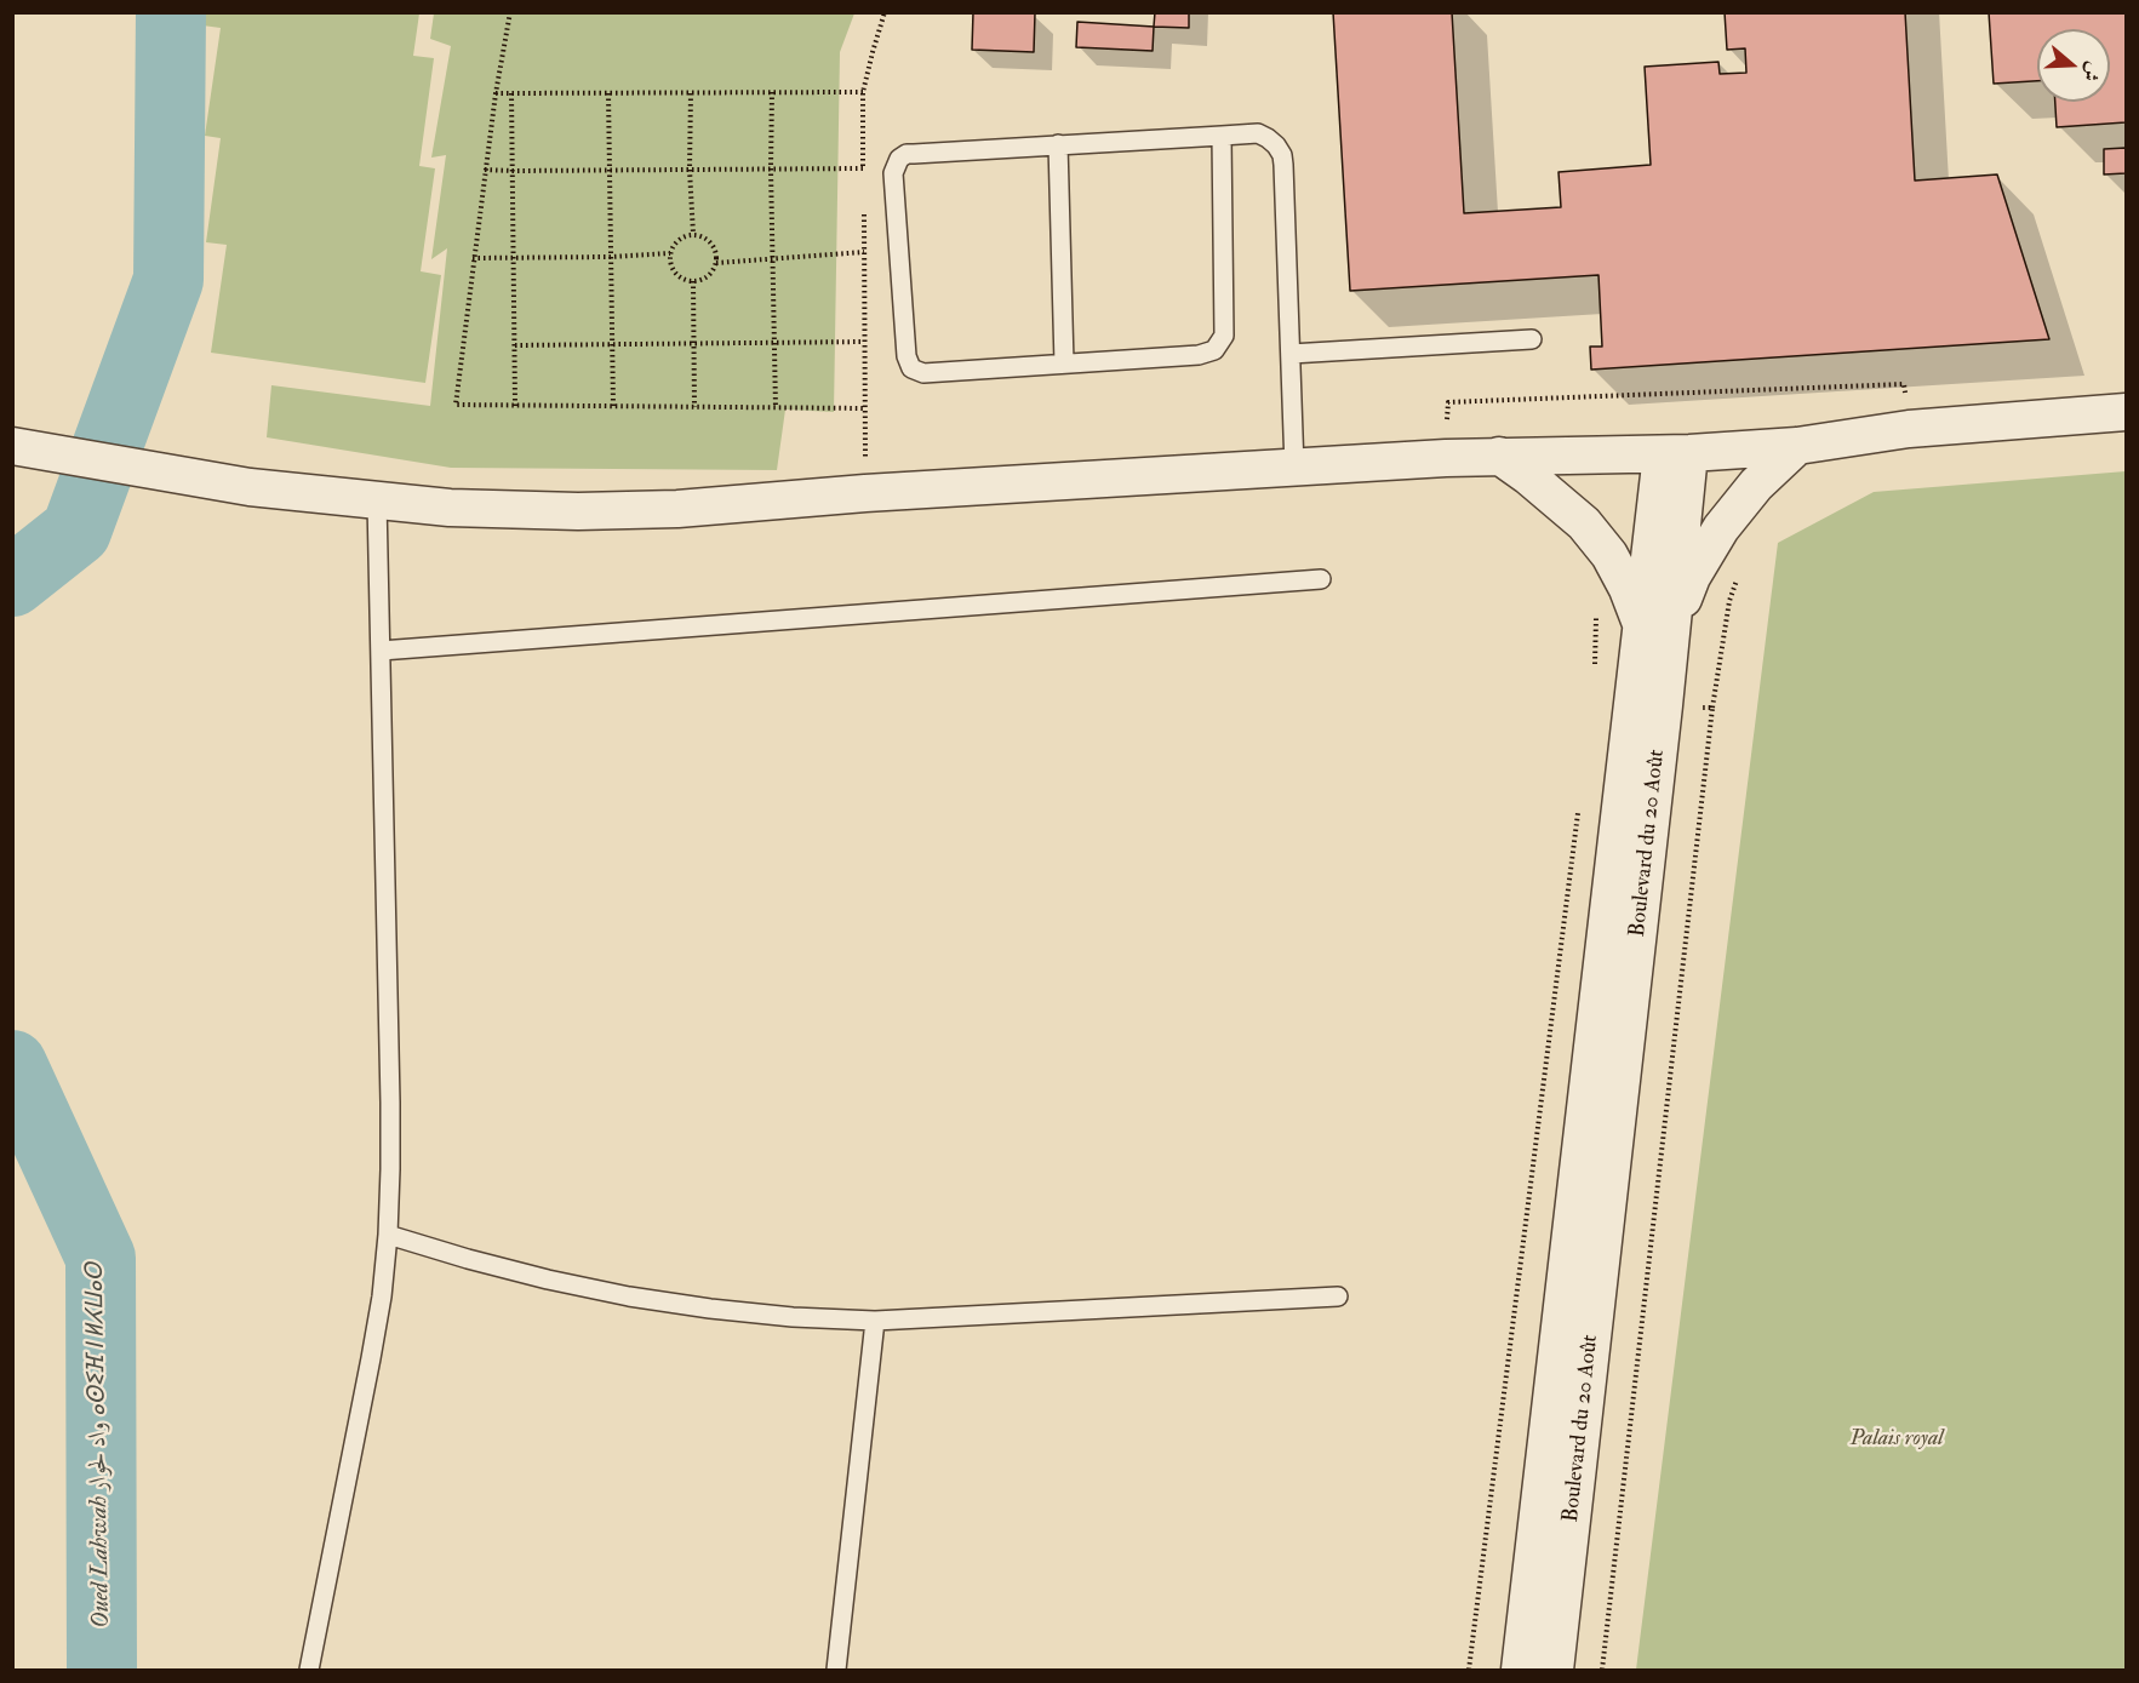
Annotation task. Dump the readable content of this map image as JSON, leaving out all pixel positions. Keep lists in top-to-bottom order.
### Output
{
  "streets": {
    "street": ["Boulevard du 20 Août"]
  },
  "water": ["Oued Lahwah واد لحوار ⴰⵙⵉⴼ ⵏ ⵍⵃⵡⴰⵔ"],
  "parks": ["Palais royal"],
  "north": "right"
}
